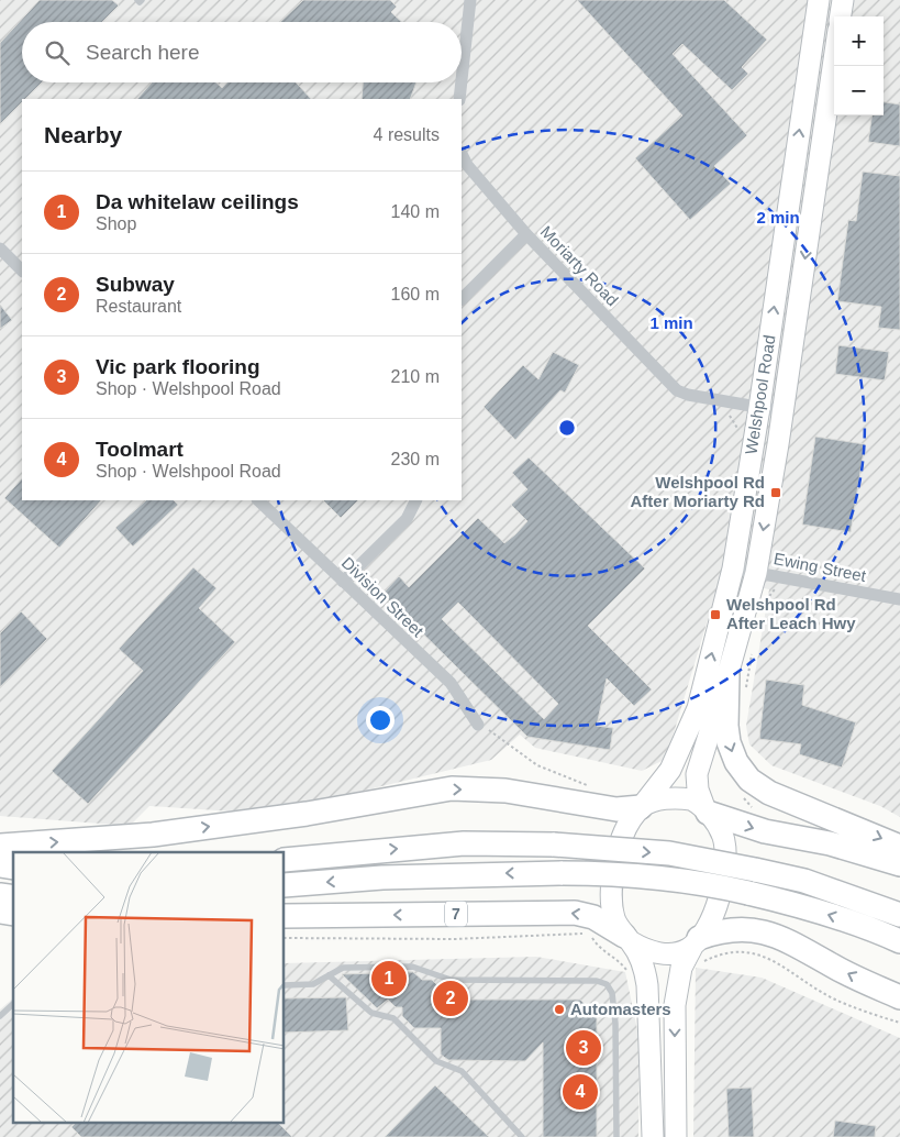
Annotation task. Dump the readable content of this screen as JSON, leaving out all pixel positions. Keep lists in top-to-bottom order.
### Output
{
  "streets": {
    "highway": ["7"],
    "main road": ["Welshpool Road"],
    "street": ["Moriarty Road", "Ewing Street", "Division Street"]
  },
  "crossings": [
    ["Moriarty Road", "Welshpool Road"],
    ["Welshpool Road", "Ewing Street"],
    ["Welshpool Road", "7"]
  ],
  "places": {
    "transit": ["Welshpool Rd After Moriarty Rd", "Welshpool Rd After Leach Hwy"],
    "other": ["Automasters"]
  },
  "page": {
    "map_buttons": ["+", "−"],
    "search": "Search here",
    "heading": ["Nearby", "4 results"],
    "list": [
      {
        "mark": "1",
        "name": "Da whitelaw ceilings",
        "note": "Shop",
        "value": "140 m"
      },
      {
        "mark": "2",
        "name": "Subway",
        "note": "Restaurant",
        "value": "160 m"
      },
      {
        "mark": "3",
        "name": "Vic park flooring",
        "note": "Shop · Welshpool Road",
        "value": "210 m"
      },
      {
        "mark": "4",
        "name": "Toolmart",
        "note": "Shop · Welshpool Road",
        "value": "230 m"
      }
    ],
    "pins": [
      "1",
      "2",
      "3",
      "4"
    ]
  },
  "rings": ["2 min", "1 min"]
}
